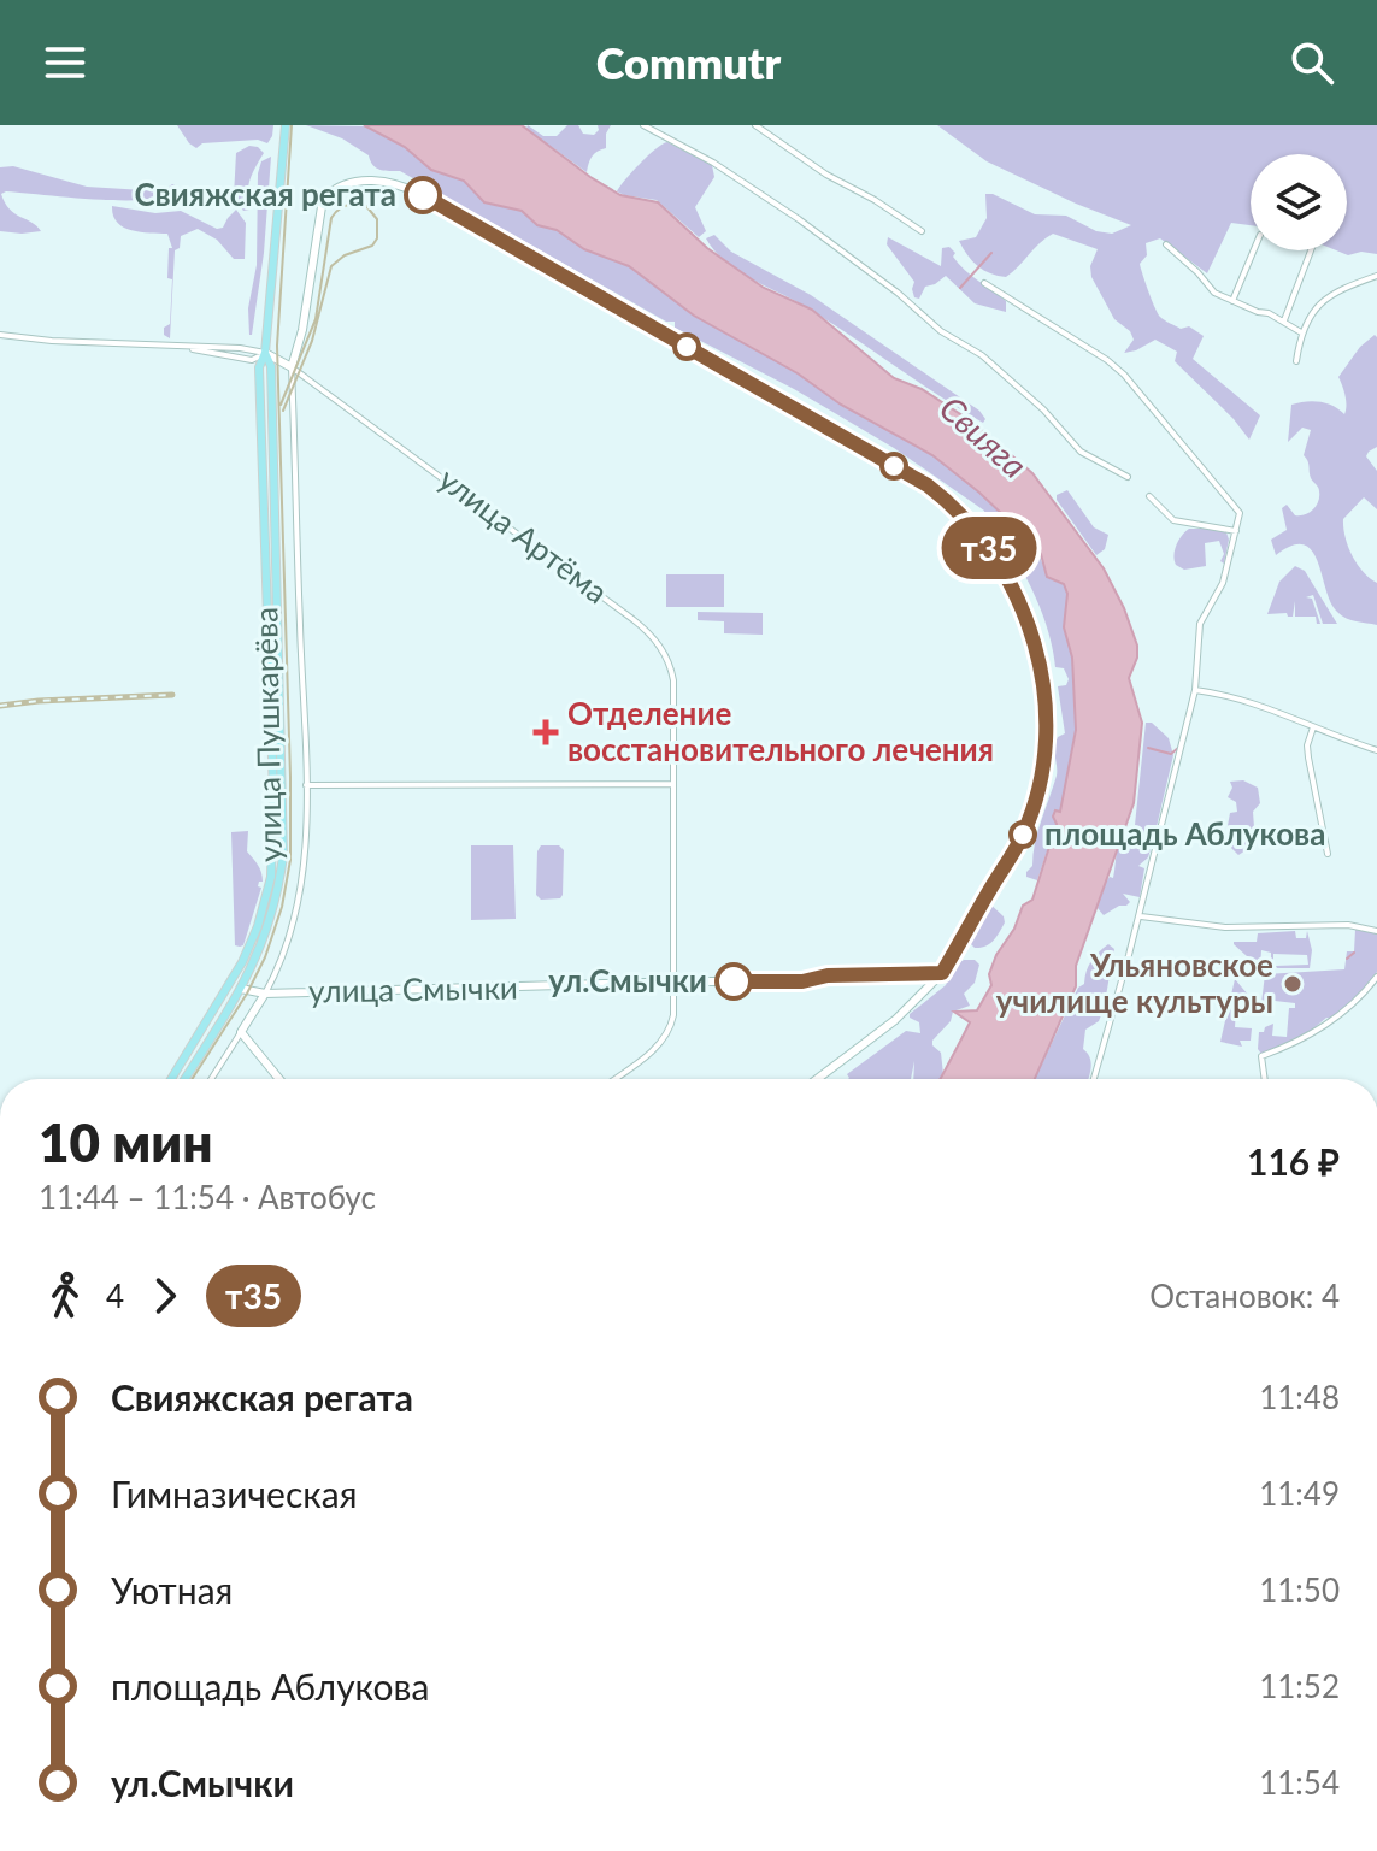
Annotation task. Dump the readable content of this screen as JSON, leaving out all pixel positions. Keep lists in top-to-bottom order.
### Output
{
  "streets": {
    "main road": ["улица Пушкарёва", "улица Смычки"],
    "street": ["улица Артёма"]
  },
  "crossings": [
    ["улица Артёма", "улица Пушкарёва"],
    ["улица Артёма", "улица Смычки"],
    ["улица Пушкарёва", "улица Смычки"]
  ],
  "water": ["Свияга"],
  "places": {
    "other": [
      "Свияжская регата",
      "площадь Аблукова",
      "ул.Смычки",
      "Ульяновское училище культуры"
    ],
    "health": ["Отделение восстановительного лечения"]
  },
  "lines": ["bus line т35"],
  "page": {
    "header": "Commutr",
    "on_map": "т35",
    "heading": ["10 мин", "11:44 – 11:54 · Автобус", "116 ₽"],
    "legs": ["4", "т35", "Остановок: 4"],
    "list": [
      {
        "name": "Свияжская регата",
        "value": "11:48"
      },
      {
        "name": "Гимназическая",
        "value": "11:49"
      },
      {
        "name": "Уютная",
        "value": "11:50"
      },
      {
        "name": "площадь Аблукова",
        "value": "11:52"
      },
      {
        "name": "ул.Смычки",
        "value": "11:54"
      }
    ]
  }
}
